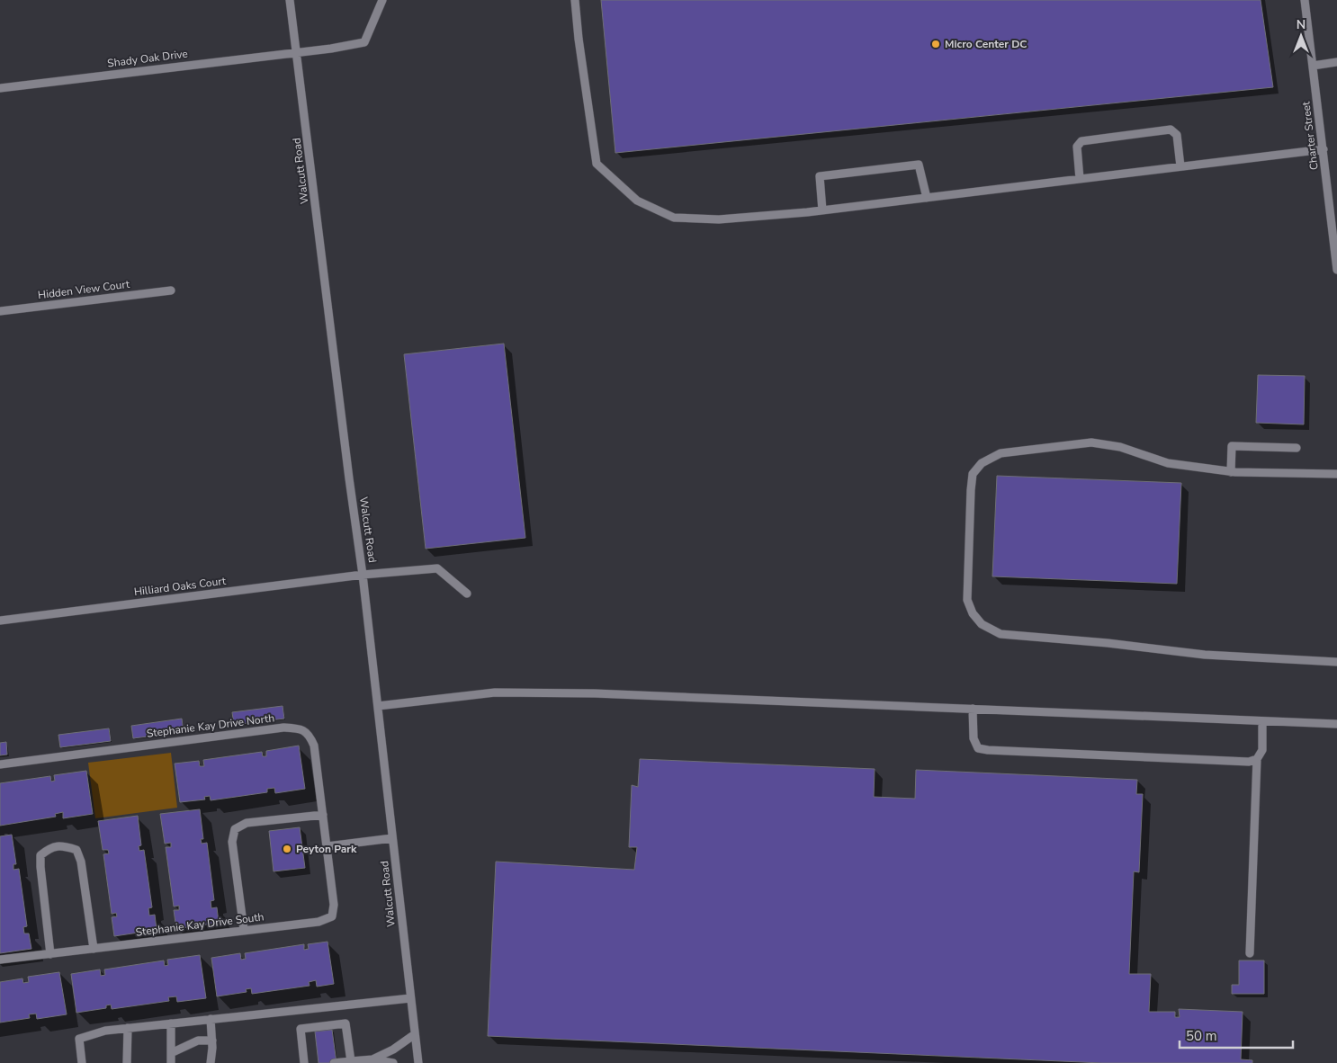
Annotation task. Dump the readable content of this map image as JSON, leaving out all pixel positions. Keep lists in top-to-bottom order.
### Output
{
  "streets": {
    "street": [
      "Shady Oak Drive",
      "Charter Street",
      "Walcutt Road",
      "Hidden View Court",
      "Hilliard Oaks Court",
      "Stephanie Kay Drive North",
      "Stephanie Kay Drive South"
    ]
  },
  "crossings": [
    ["Shady Oak Drive", "Walcutt Road"],
    ["Walcutt Road", "Hilliard Oaks Court"],
    ["Stephanie Kay Drive North", "Stephanie Kay Drive South"]
  ],
  "places": ["Micro Center DC", "Peyton Park"],
  "scale_bar": "50 m",
  "north": "top"
}
